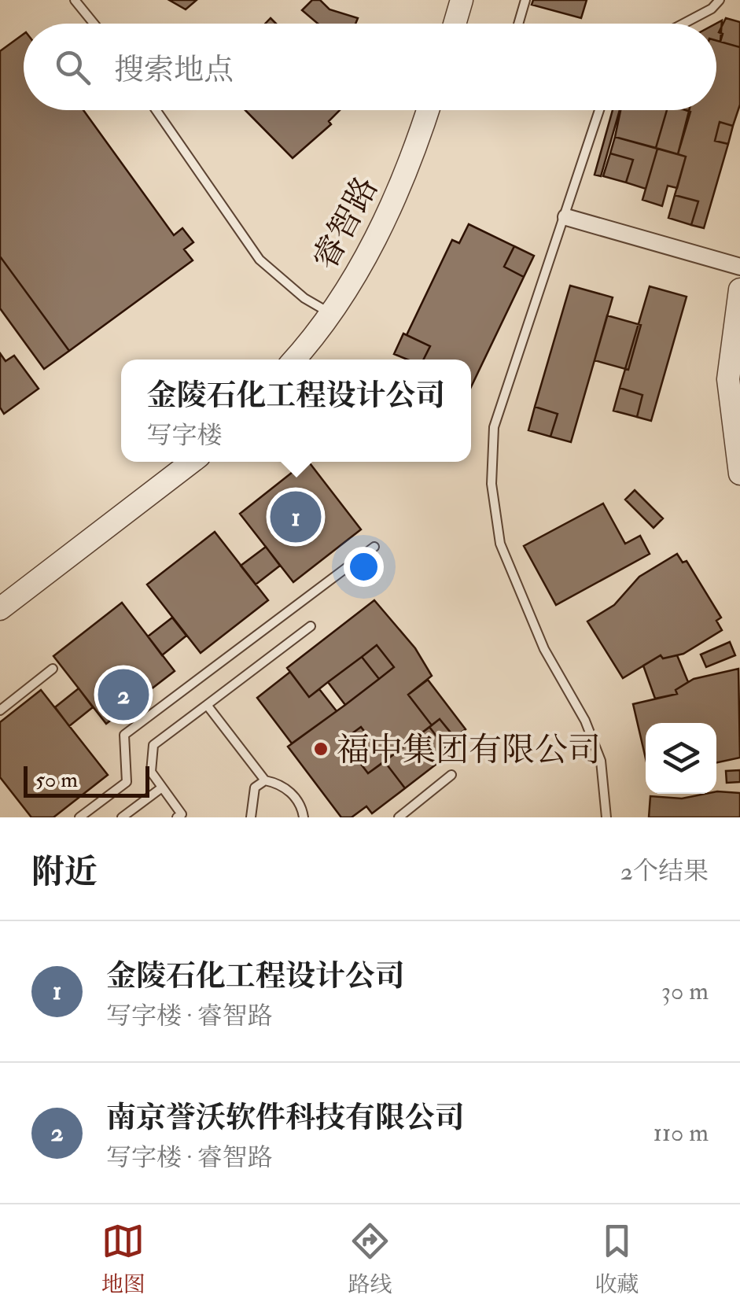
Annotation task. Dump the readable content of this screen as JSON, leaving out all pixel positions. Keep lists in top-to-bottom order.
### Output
{
  "streets": {
    "street": ["睿智路"]
  },
  "places": ["福中集团有限公司"],
  "scale_bar": "50 m",
  "page": {
    "search": "搜索地点",
    "popup": ["金陵石化工程设计公司", "写字楼"],
    "pins": ["1", "2"],
    "scale": "50 m",
    "heading": ["附近", "2个结果"],
    "list": [
      {
        "mark": "1",
        "name": "金陵石化工程设计公司",
        "note": "写字楼 · 睿智路",
        "value": "30 m"
      },
      {
        "mark": "2",
        "name": "南京誉沃软件科技有限公司",
        "note": "写字楼 · 睿智路",
        "value": "110 m"
      }
    ],
    "nav": ["地图", "路线", "收藏"]
  }
}
